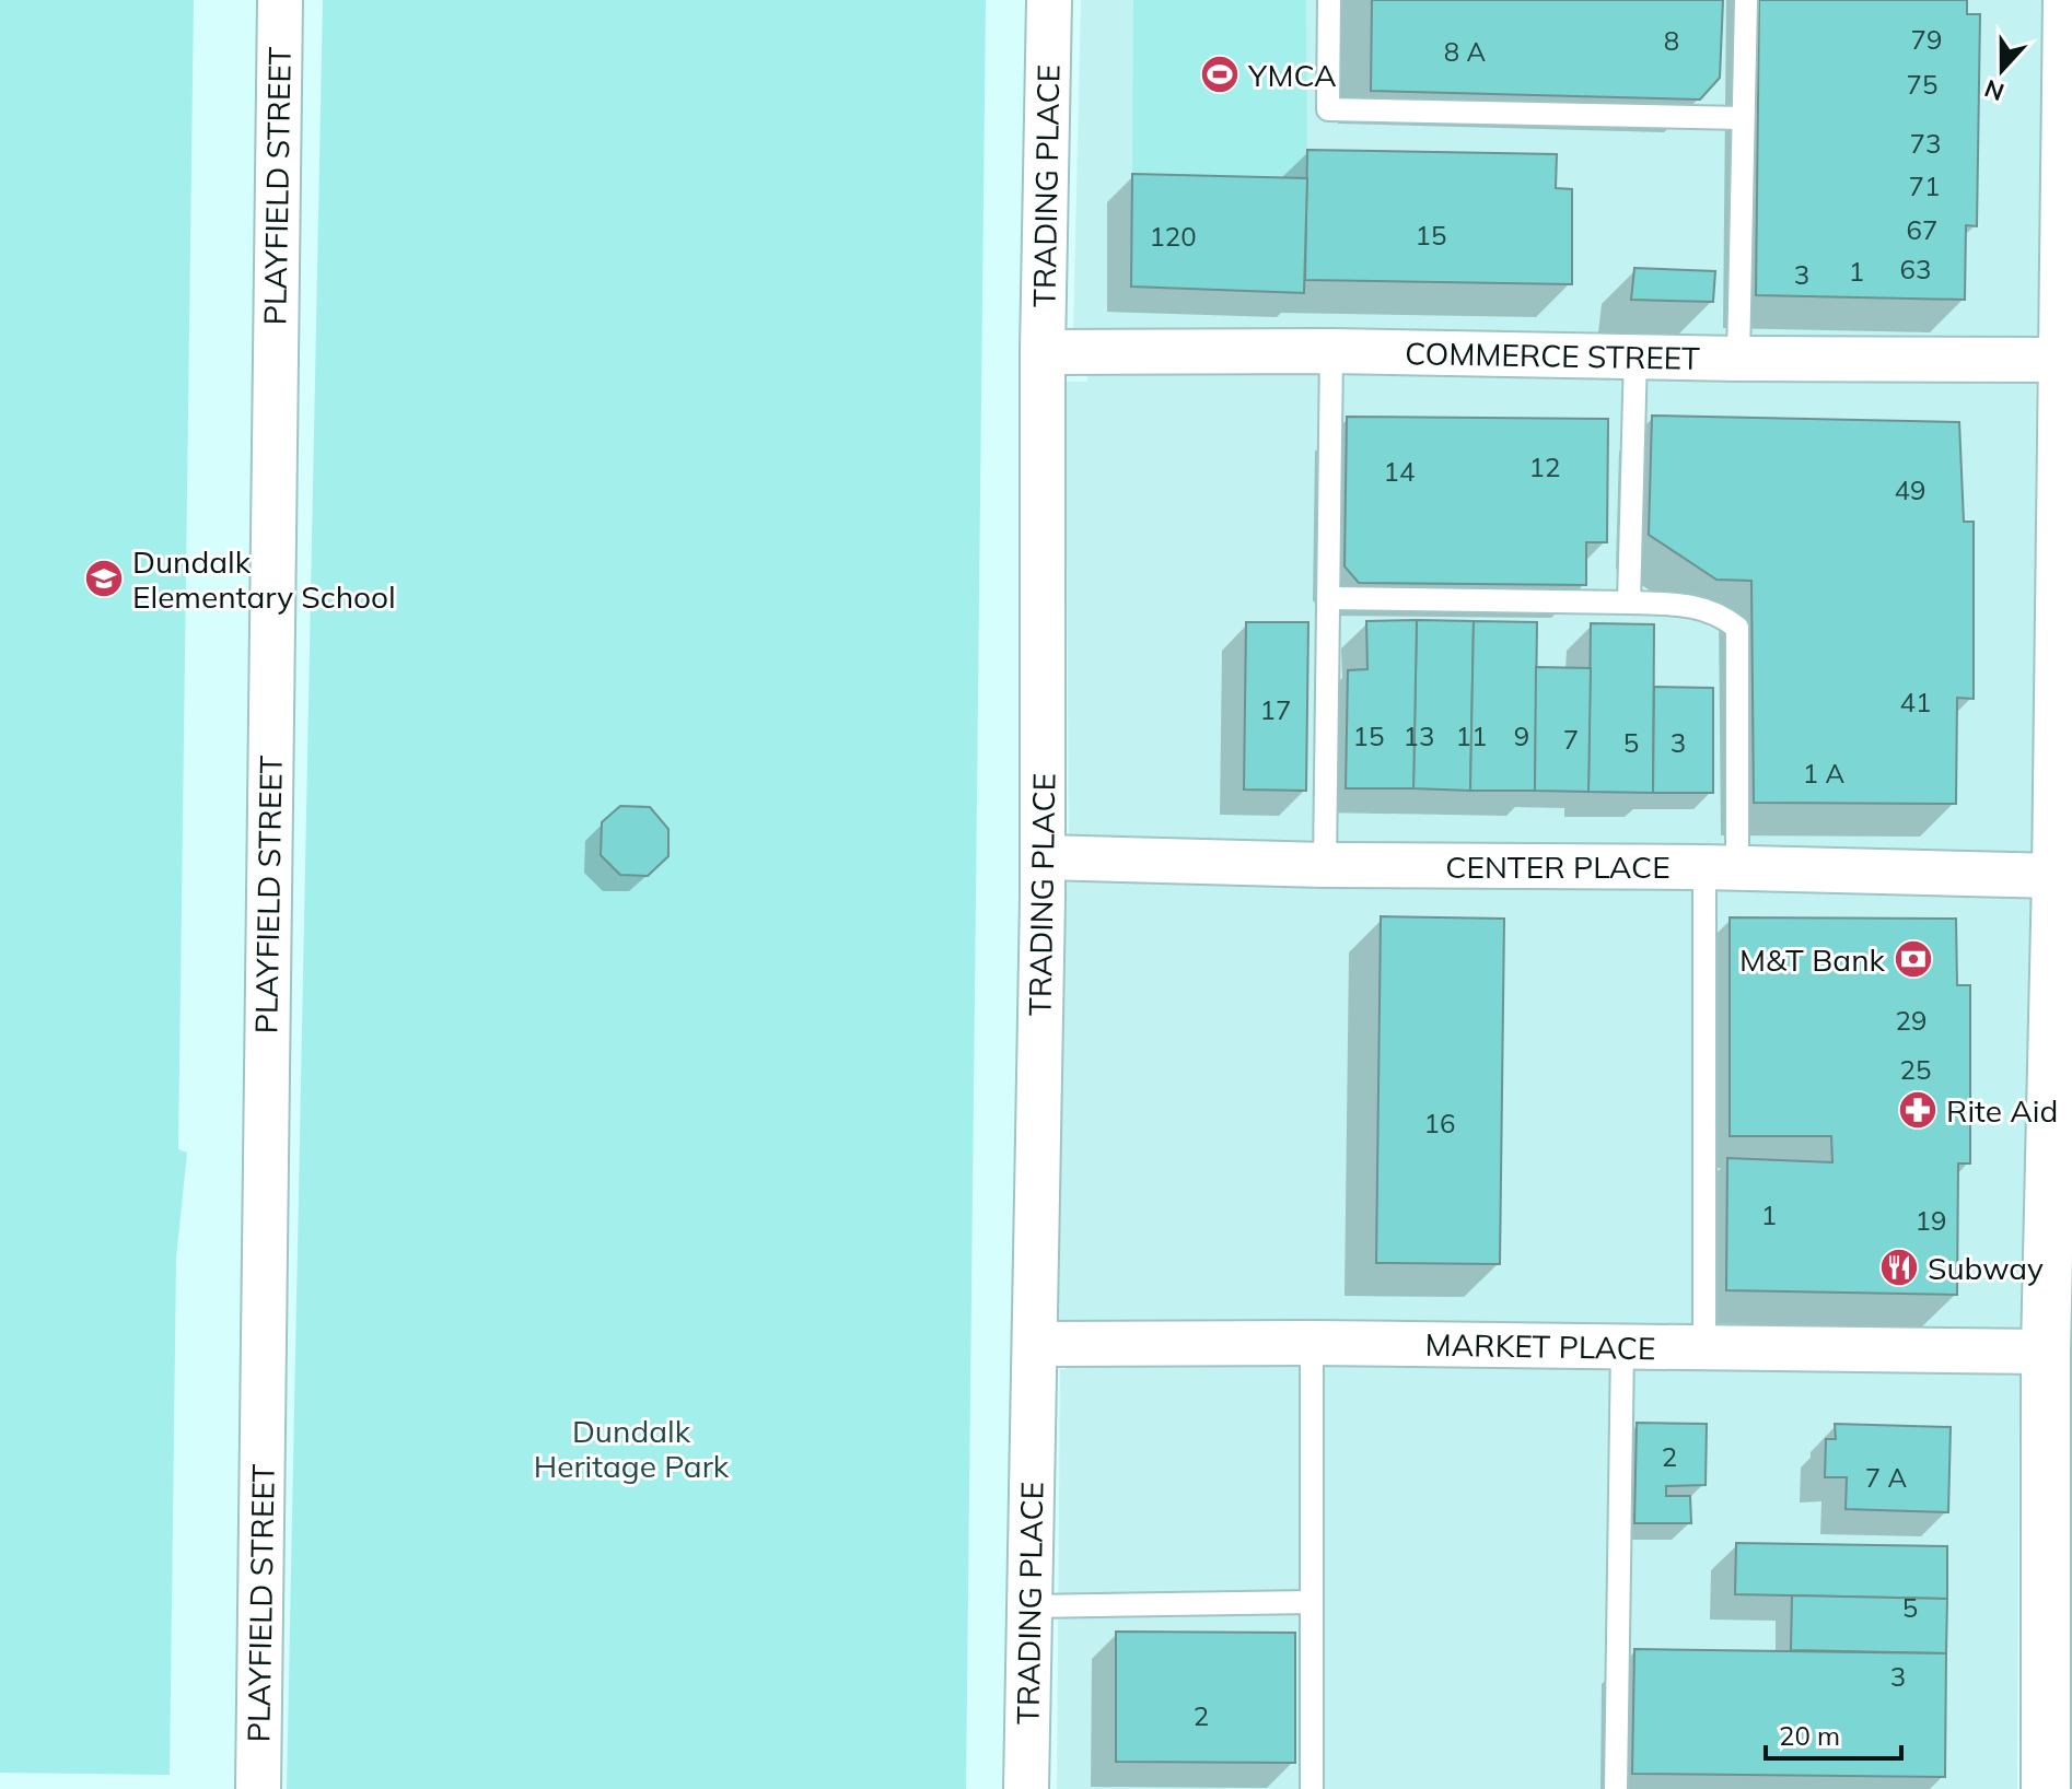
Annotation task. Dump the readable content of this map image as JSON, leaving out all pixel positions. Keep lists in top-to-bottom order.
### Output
{
  "streets": {
    "street": [
      "PLAYFIELD STREET",
      "TRADING PLACE",
      "COMMERCE STREET",
      "CENTER PLACE",
      "MARKET PLACE"
    ]
  },
  "crossings": [
    ["TRADING PLACE", "COMMERCE STREET"],
    ["TRADING PLACE", "CENTER PLACE"],
    ["TRADING PLACE", "MARKET PLACE"]
  ],
  "parks": ["Dundalk Heritage Park"],
  "places": {
    "sports": ["YMCA"],
    "school or university": ["Dundalk Elementary School"],
    "bank": ["M&T Bank"],
    "pharmacy": ["Rite Aid"],
    "restaurant": ["Subway"]
  },
  "house_numbers": [
    "79",
    "8",
    "8 A",
    "75",
    "73",
    "71",
    "67",
    "15",
    "120",
    "63",
    "1",
    "3",
    "12",
    "14",
    "49",
    "41",
    "17",
    "15",
    "13",
    "11",
    "9",
    "7",
    "5",
    "3",
    "1 A",
    "29",
    "25",
    "16",
    "1",
    "19",
    "2",
    "7 A",
    "5",
    "3",
    "2"
  ],
  "scale_bar": "20 m",
  "north": "bottom"
}
